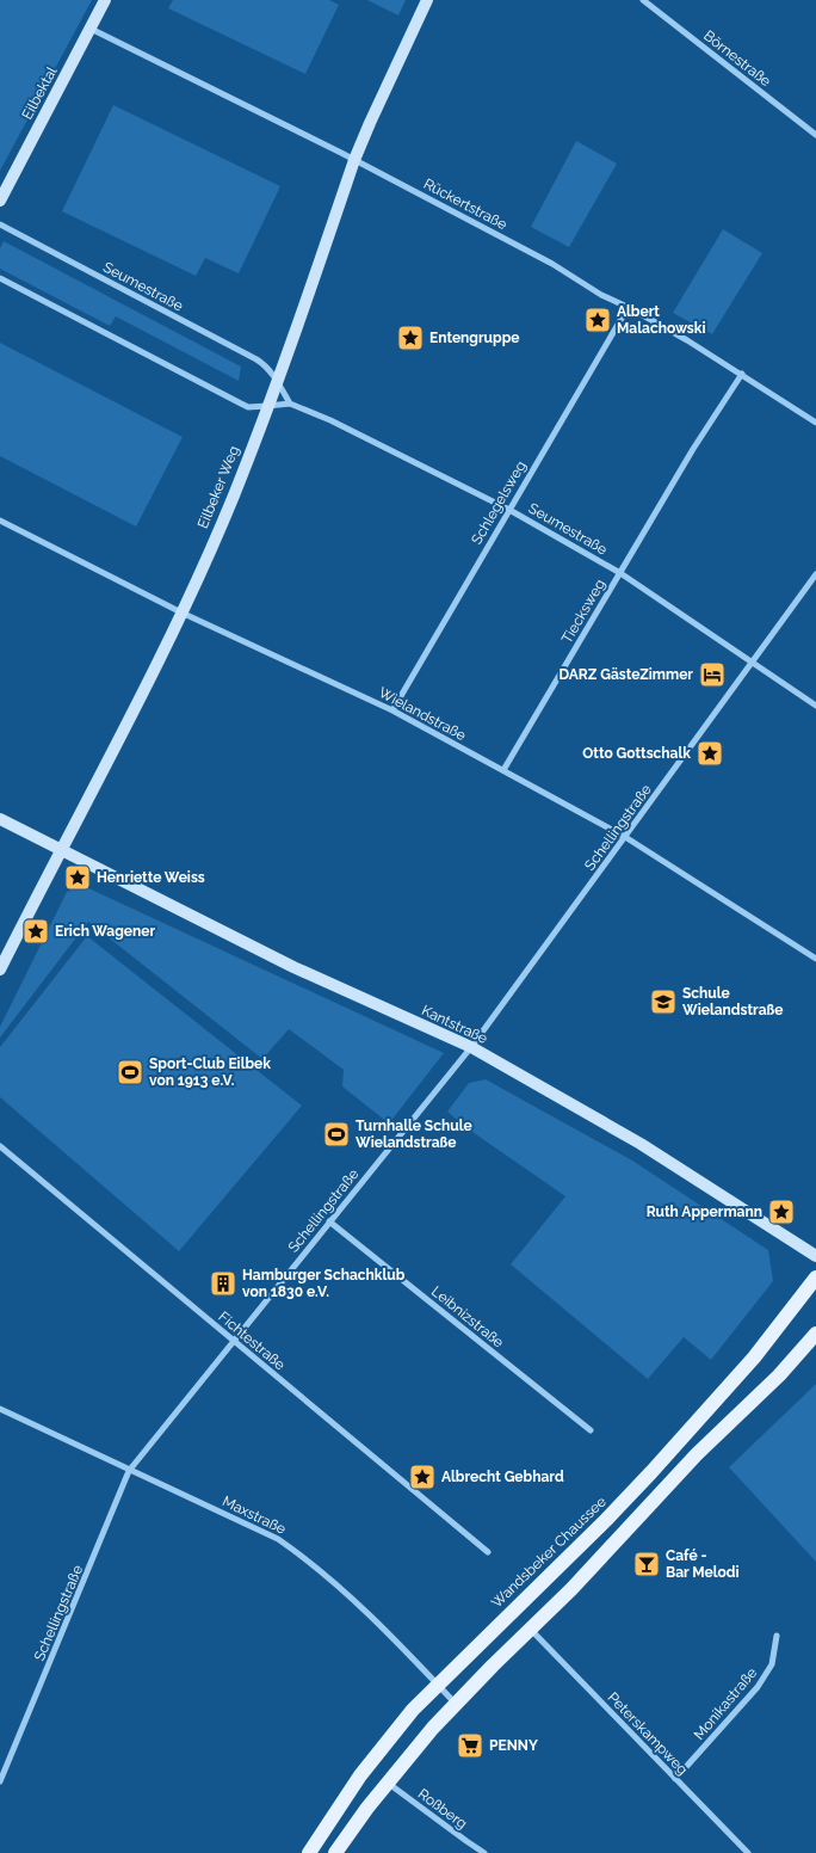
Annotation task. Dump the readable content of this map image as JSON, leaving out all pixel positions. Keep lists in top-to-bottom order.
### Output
{
  "streets": {
    "main road": ["Wandsbeker Chaussee"],
    "street": [
      "Börnestraße",
      "Eilbektal",
      "Rückertstraße",
      "Seumestraße",
      "Eilbeker Weg",
      "Schlegelsweg",
      "Tiecksweg",
      "Wielandstraße",
      "Schellingstraße",
      "Kantstraße",
      "Leibnizstraße",
      "Fichtestraße",
      "Maxstraße",
      "Monikastraße",
      "Peterskampweg",
      "Roßberg"
    ]
  },
  "crossings": [
    ["Eilbektal", "Rückertstraße"],
    ["Rückertstraße", "Eilbeker Weg"],
    ["Rückertstraße", "Schlegelsweg"],
    ["Rückertstraße", "Tiecksweg"],
    ["Seumestraße", "Eilbeker Weg"],
    ["Seumestraße", "Schlegelsweg"],
    ["Seumestraße", "Tiecksweg"],
    ["Seumestraße", "Schellingstraße"],
    ["Eilbeker Weg", "Wielandstraße"],
    ["Eilbeker Weg", "Kantstraße"],
    ["Schlegelsweg", "Wielandstraße"],
    ["Tiecksweg", "Wielandstraße"],
    ["Wielandstraße", "Schellingstraße"],
    ["Schellingstraße", "Kantstraße"],
    ["Schellingstraße", "Leibnizstraße"],
    ["Schellingstraße", "Fichtestraße"],
    ["Schellingstraße", "Maxstraße"],
    ["Maxstraße", "Wandsbeker Chaussee"],
    ["Monikastraße", "Peterskampweg"]
  ],
  "places": {
    "place": [
      "Albert Malachowski",
      "Entengruppe",
      "Otto Gottschalk",
      "Henriette Weiss",
      "Erich Wagener",
      "Ruth Appermann",
      "Albrecht Gebhard"
    ],
    "hotel": ["DARZ GästeZimmer"],
    "school or university": ["Schule Wielandstraße"],
    "sports": ["Sport-Club Eilbek von 1913 e.V.", "Turnhalle Schule Wielandstraße"],
    "building": ["Hamburger Schachklub von 1830 e.V."],
    "bar": ["Café - Bar Melodi"],
    "supermarket": ["PENNY"]
  }
}
